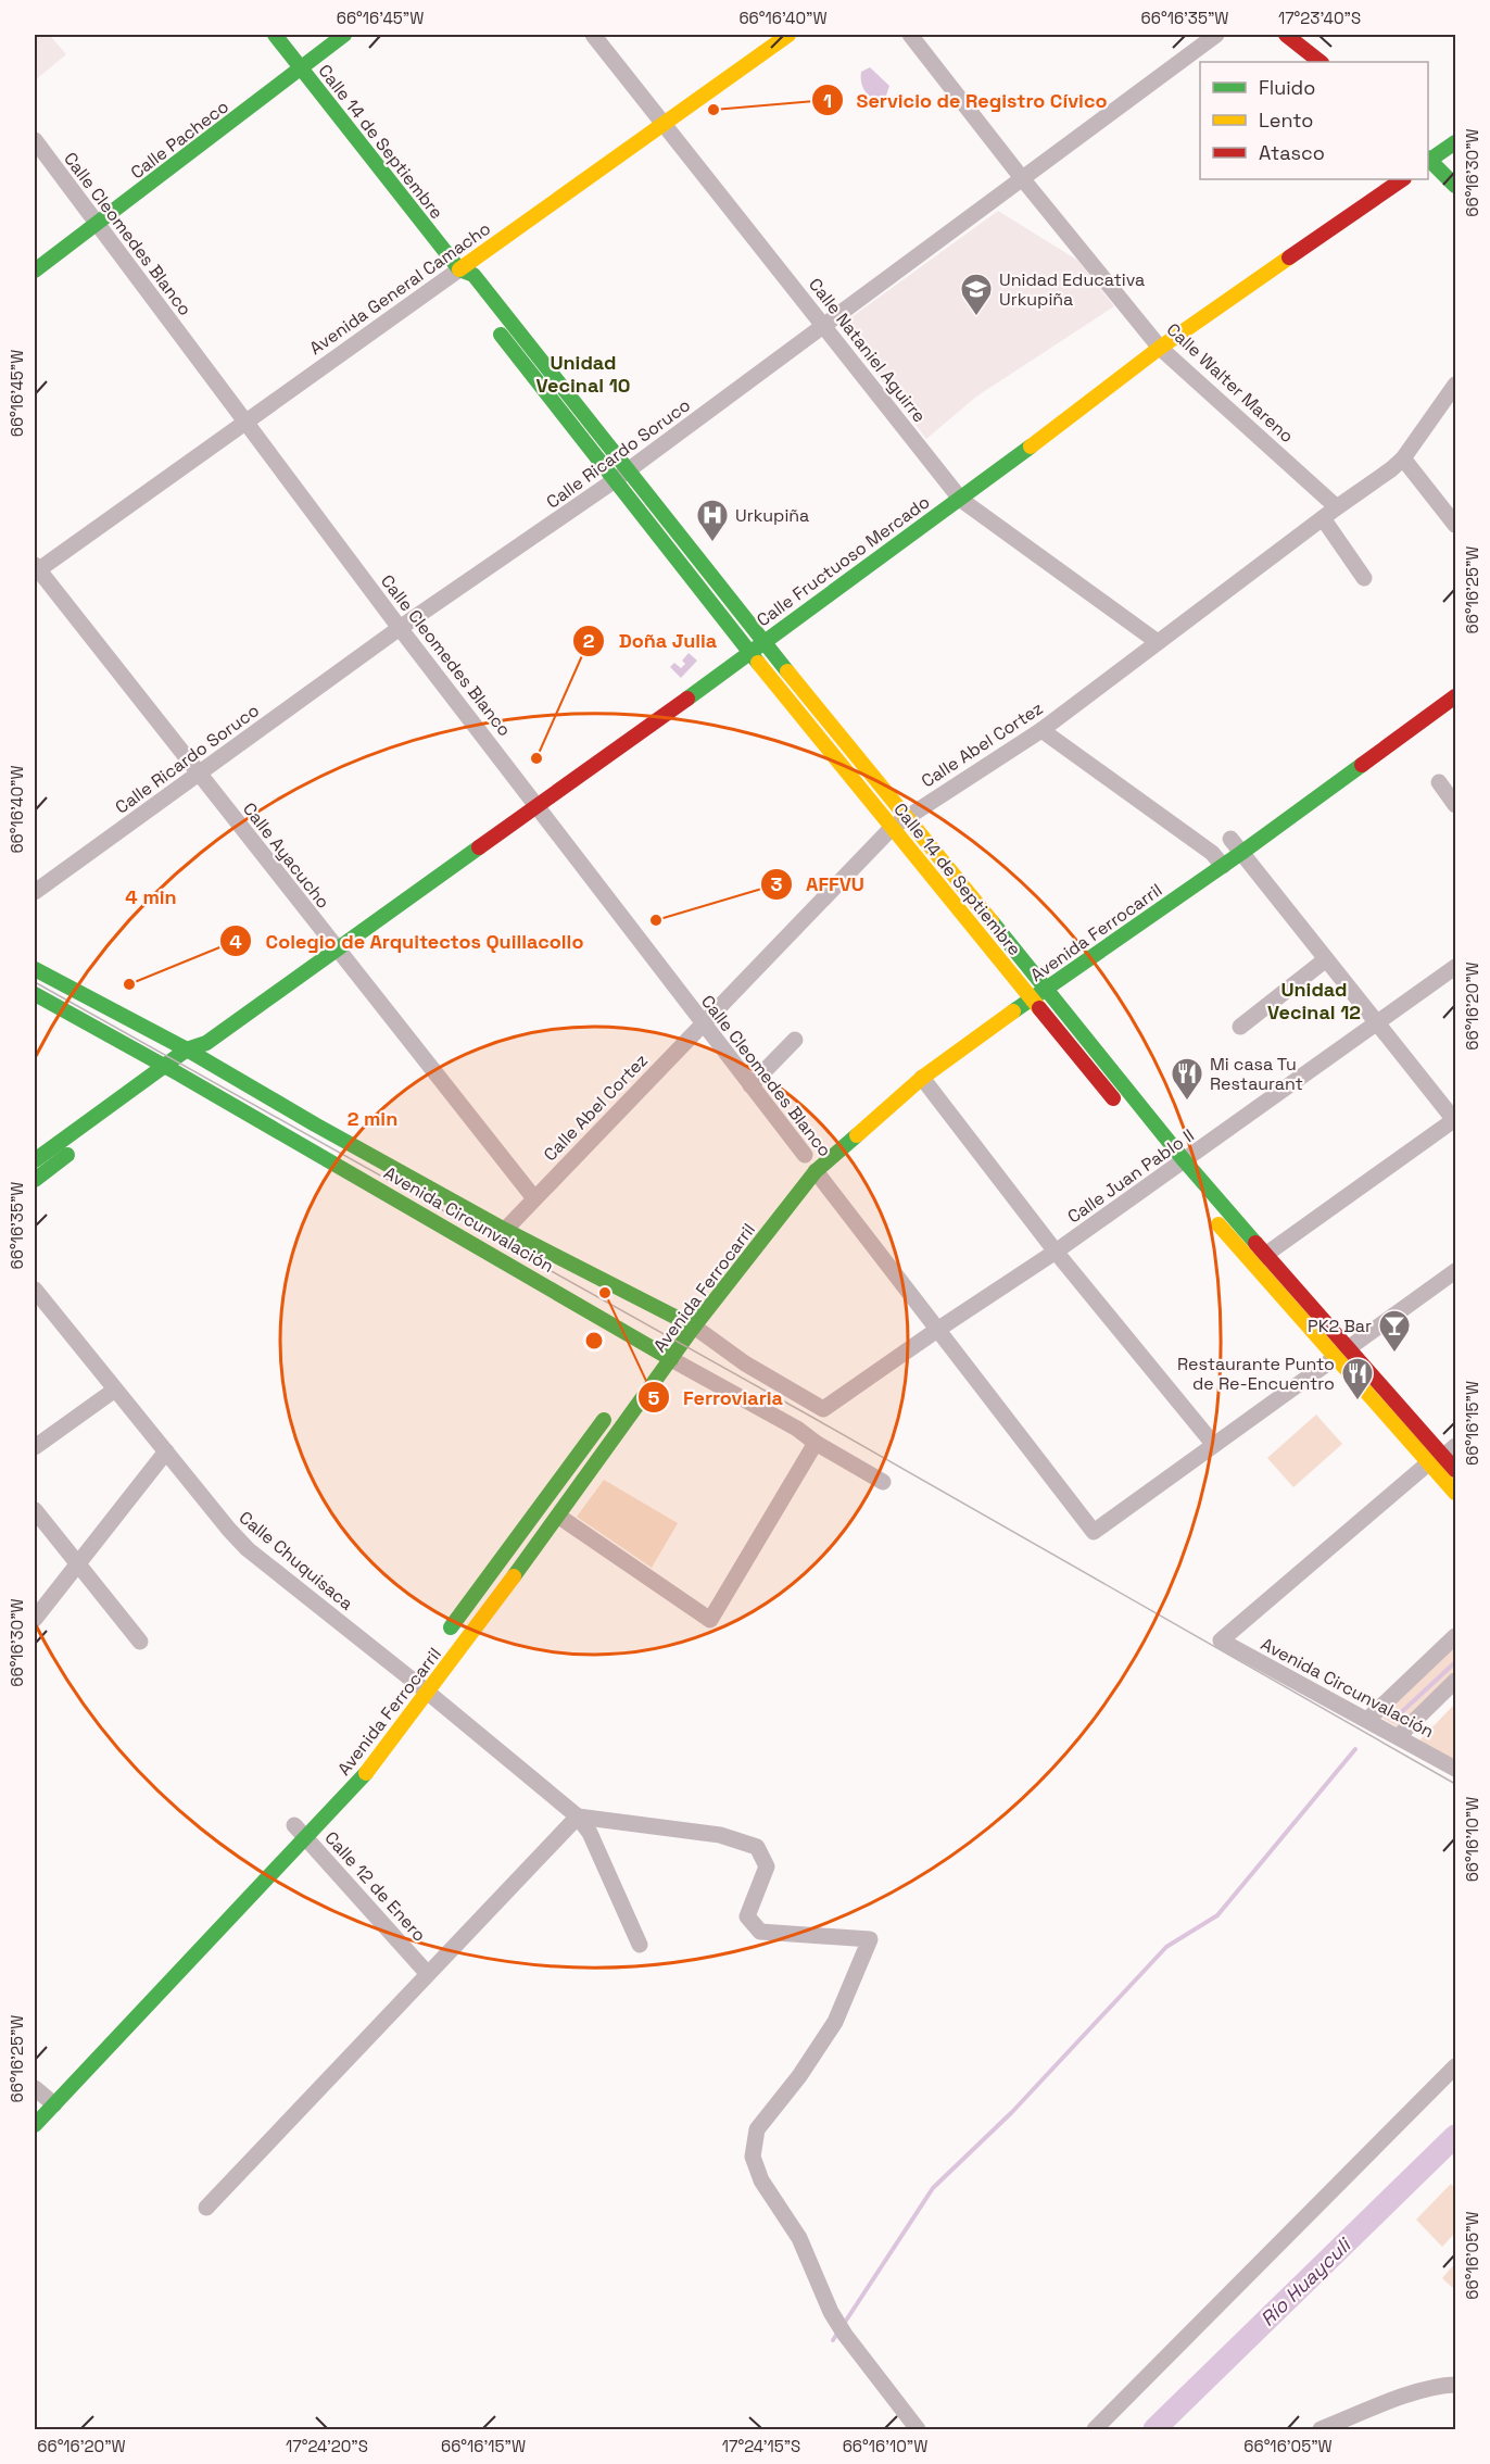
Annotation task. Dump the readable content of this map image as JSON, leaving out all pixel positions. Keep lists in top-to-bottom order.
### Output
{
  "streets": {
    "main road": [
      "Calle Pacheco",
      "Calle 14 de Septiembre",
      "Calle Cleomedes Blanco",
      "Avenida General Camacho",
      "Calle Fructuoso Mercado",
      "Avenida Ferrocarril",
      "Avenida Circunvalación"
    ],
    "street": [
      "Calle Nataniel Aguirre",
      "Calle Walter Mareno",
      "Calle Ricardo Soruco",
      "Calle Abel Cortez",
      "Calle Ayacucho",
      "Calle Juan Pablo II",
      "Calle Chuquisaca",
      "Calle 12 de Enero"
    ]
  },
  "crossings": [
    ["Calle Pacheco", "Calle 14 de Septiembre"],
    ["Calle Pacheco", "Calle Cleomedes Blanco"],
    ["Calle 14 de Septiembre", "Avenida General Camacho"],
    ["Calle 14 de Septiembre", "Calle Ricardo Soruco"],
    ["Calle 14 de Septiembre", "Calle Fructuoso Mercado"],
    ["Calle 14 de Septiembre", "Calle Abel Cortez"],
    ["Calle 14 de Septiembre", "Avenida Ferrocarril"],
    ["Calle 14 de Septiembre", "Calle Juan Pablo II"],
    ["Calle 14 de Septiembre", "Avenida Circunvalación"],
    ["Calle Cleomedes Blanco", "Avenida General Camacho"],
    ["Calle Cleomedes Blanco", "Calle Ricardo Soruco"],
    ["Calle Cleomedes Blanco", "Calle Fructuoso Mercado"],
    ["Calle Cleomedes Blanco", "Calle Abel Cortez"],
    ["Calle Cleomedes Blanco", "Avenida Ferrocarril"],
    ["Calle Cleomedes Blanco", "Calle Juan Pablo II"],
    ["Avenida General Camacho", "Calle Nataniel Aguirre"],
    ["Avenida General Camacho", "Calle Ayacucho"],
    ["Calle Nataniel Aguirre", "Calle Ricardo Soruco"],
    ["Calle Nataniel Aguirre", "Calle Fructuoso Mercado"],
    ["Calle Nataniel Aguirre", "Calle Abel Cortez"],
    ["Calle Walter Mareno", "Calle Ricardo Soruco"],
    ["Calle Walter Mareno", "Calle Fructuoso Mercado"],
    ["Calle Walter Mareno", "Calle Abel Cortez"],
    ["Calle Ricardo Soruco", "Calle Ayacucho"],
    ["Calle Fructuoso Mercado", "Calle Ayacucho"],
    ["Calle Fructuoso Mercado", "Avenida Circunvalación"],
    ["Calle Abel Cortez", "Calle Ayacucho"],
    ["Calle Abel Cortez", "Avenida Circunvalación"],
    ["Avenida Ferrocarril", "Avenida Circunvalación"],
    ["Avenida Ferrocarril", "Calle Chuquisaca"],
    ["Avenida Ferrocarril", "Calle 12 de Enero"],
    ["Calle Juan Pablo II", "Avenida Circunvalación"]
  ],
  "districts": ["Unidad Vecinal 10", "Unidad Vecinal 12"],
  "water": ["Río Huayculi"],
  "places": {
    "other": [
      "Servicio de Registro Cívico",
      "Doña Julia",
      "AFFVU",
      "Colegio de Arquitectos Quillacollo",
      "Ferroviaria"
    ],
    "school or university": ["Unidad Educativa Urkupiña"],
    "hospital": ["Urkupiña"],
    "restaurant": ["Mi casa Tu Restaurant", "Restaurante Punto de Re-Encuentro"],
    "bar": ["PK2 Bar"]
  },
  "legend": ["Fluido", "Lento", "Atasco"],
  "coordinates": [
    "66°16'45\"W",
    "66°16'40\"W",
    "66°16'35\"W",
    "17°23'40\"S",
    "66°16'30\"W",
    "66°16'25\"W",
    "66°16'20\"W",
    "66°16'15\"W",
    "66°16'10\"W",
    "66°16'05\"W",
    "17°24'20\"S",
    "17°24'15\"S"
  ],
  "rings": ["4 min", "2 min"]
}
